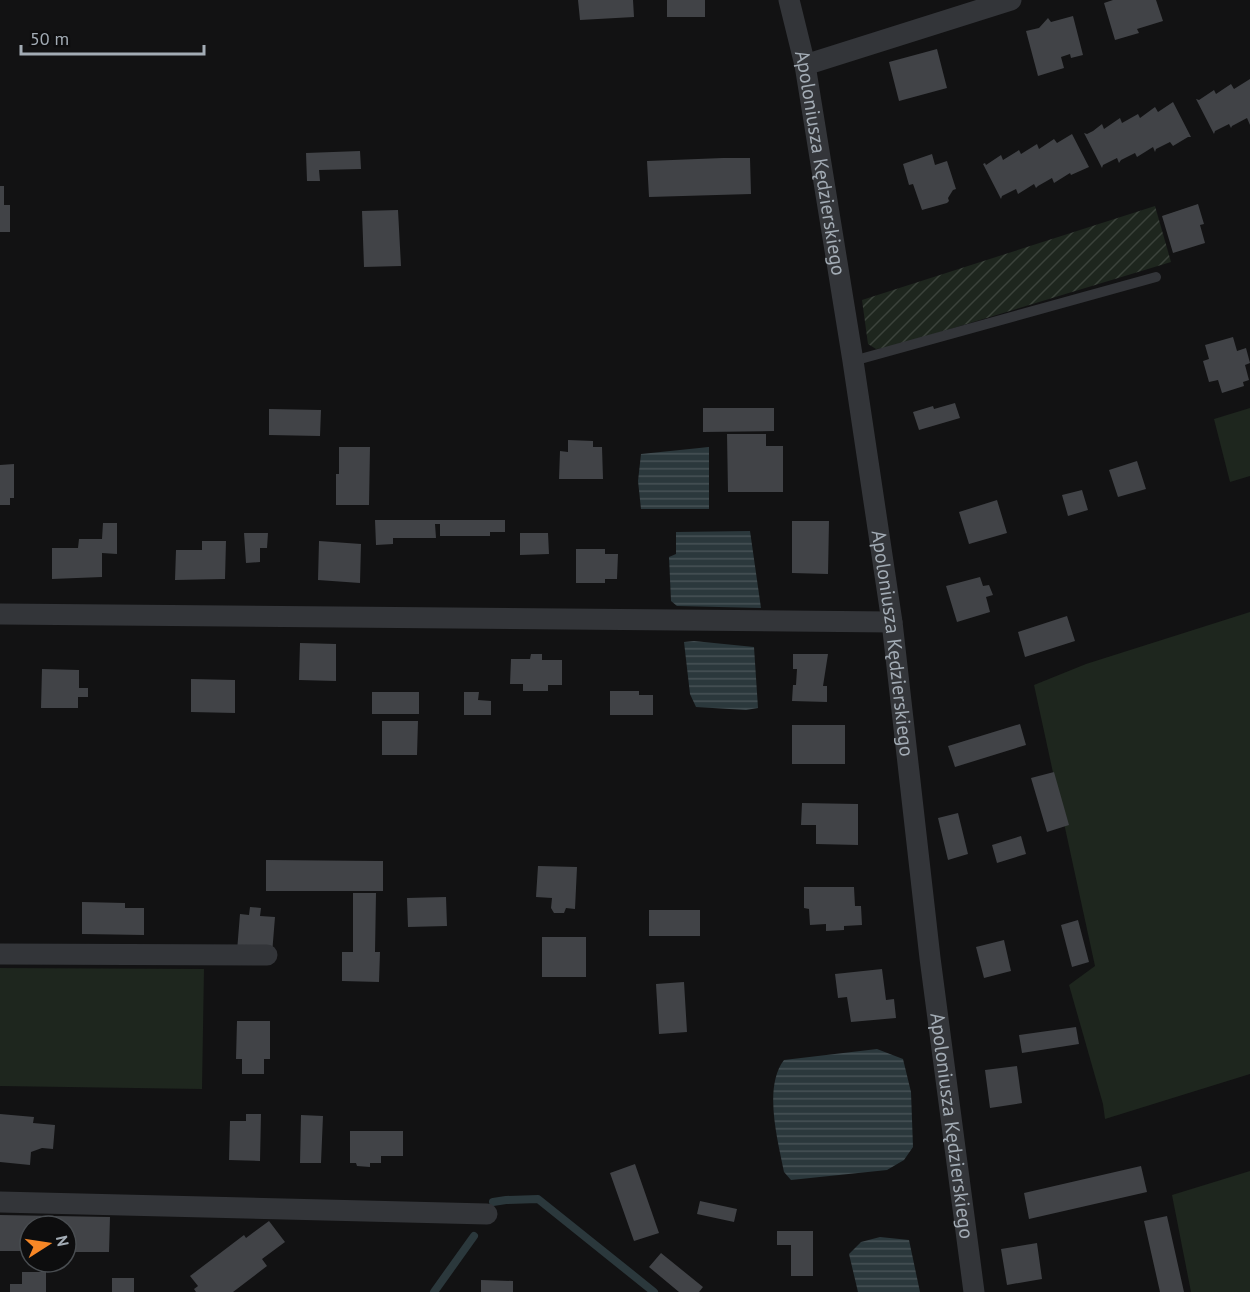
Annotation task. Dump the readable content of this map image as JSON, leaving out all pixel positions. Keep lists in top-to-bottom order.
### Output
{
  "streets": {
    "street": ["Apoloniusza Kędzierskiego"]
  },
  "scale_bar": "50 m",
  "north": "right"
}
